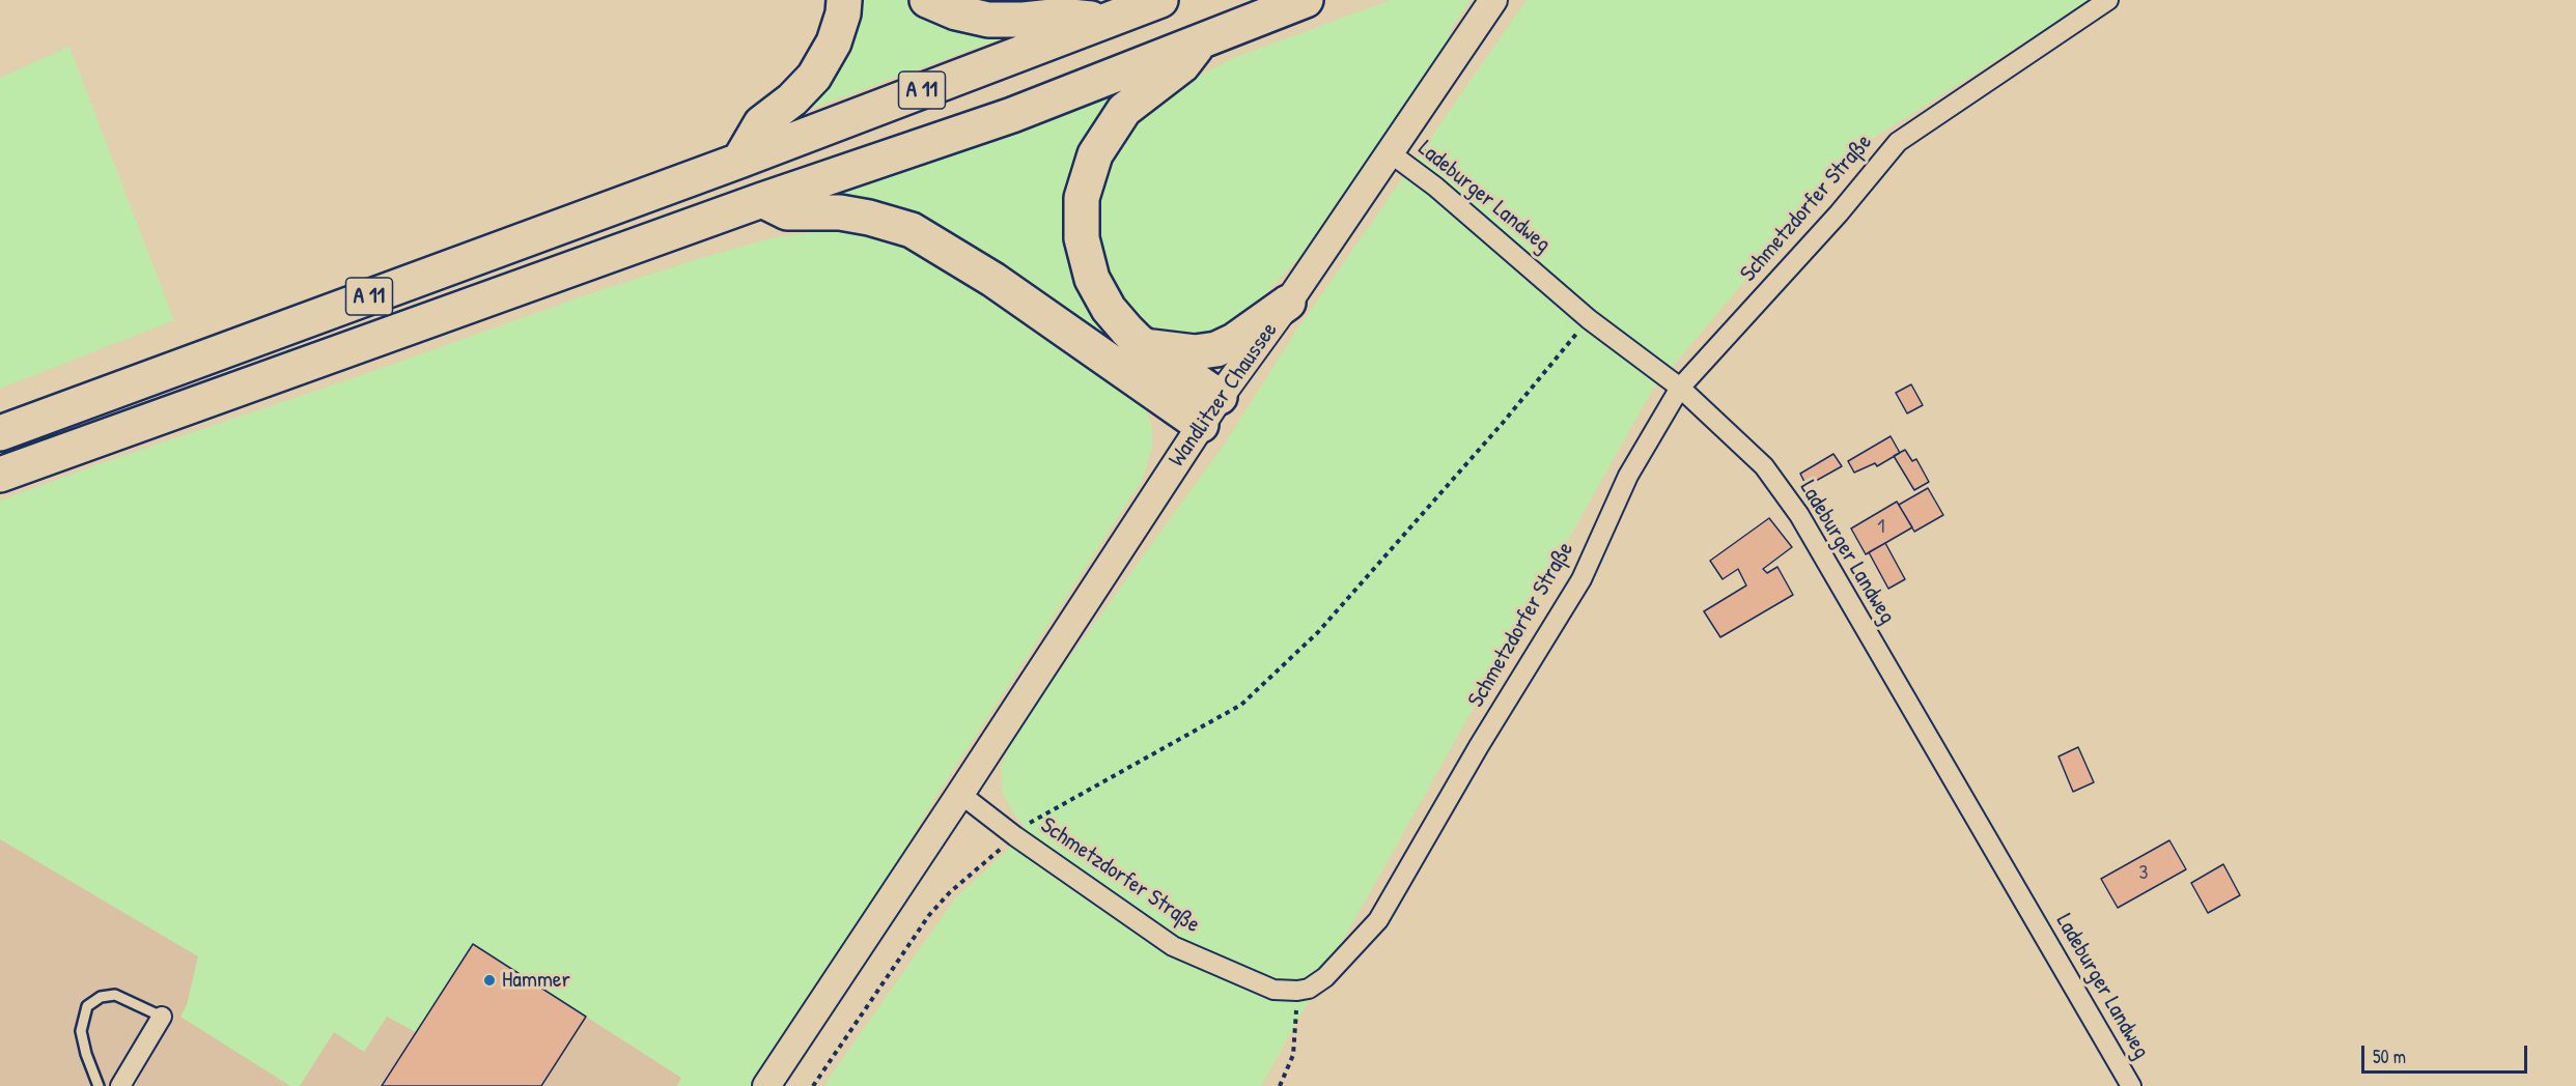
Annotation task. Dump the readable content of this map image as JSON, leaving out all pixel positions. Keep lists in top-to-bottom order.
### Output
{
  "streets": {
    "highway": ["A 11"],
    "main road": ["Wandlitzer Chaussee"],
    "street": ["Ladeburger Landweg", "Schmetzdorfer Straße"]
  },
  "crossings": [
    ["Ladeburger Landweg", "Schmetzdorfer Straße"],
    ["Ladeburger Landweg", "Wandlitzer Chaussee"],
    ["Schmetzdorfer Straße", "Wandlitzer Chaussee"]
  ],
  "places": ["Hammer"],
  "house_numbers": ["1", "3"],
  "scale_bar": "50 m"
}
